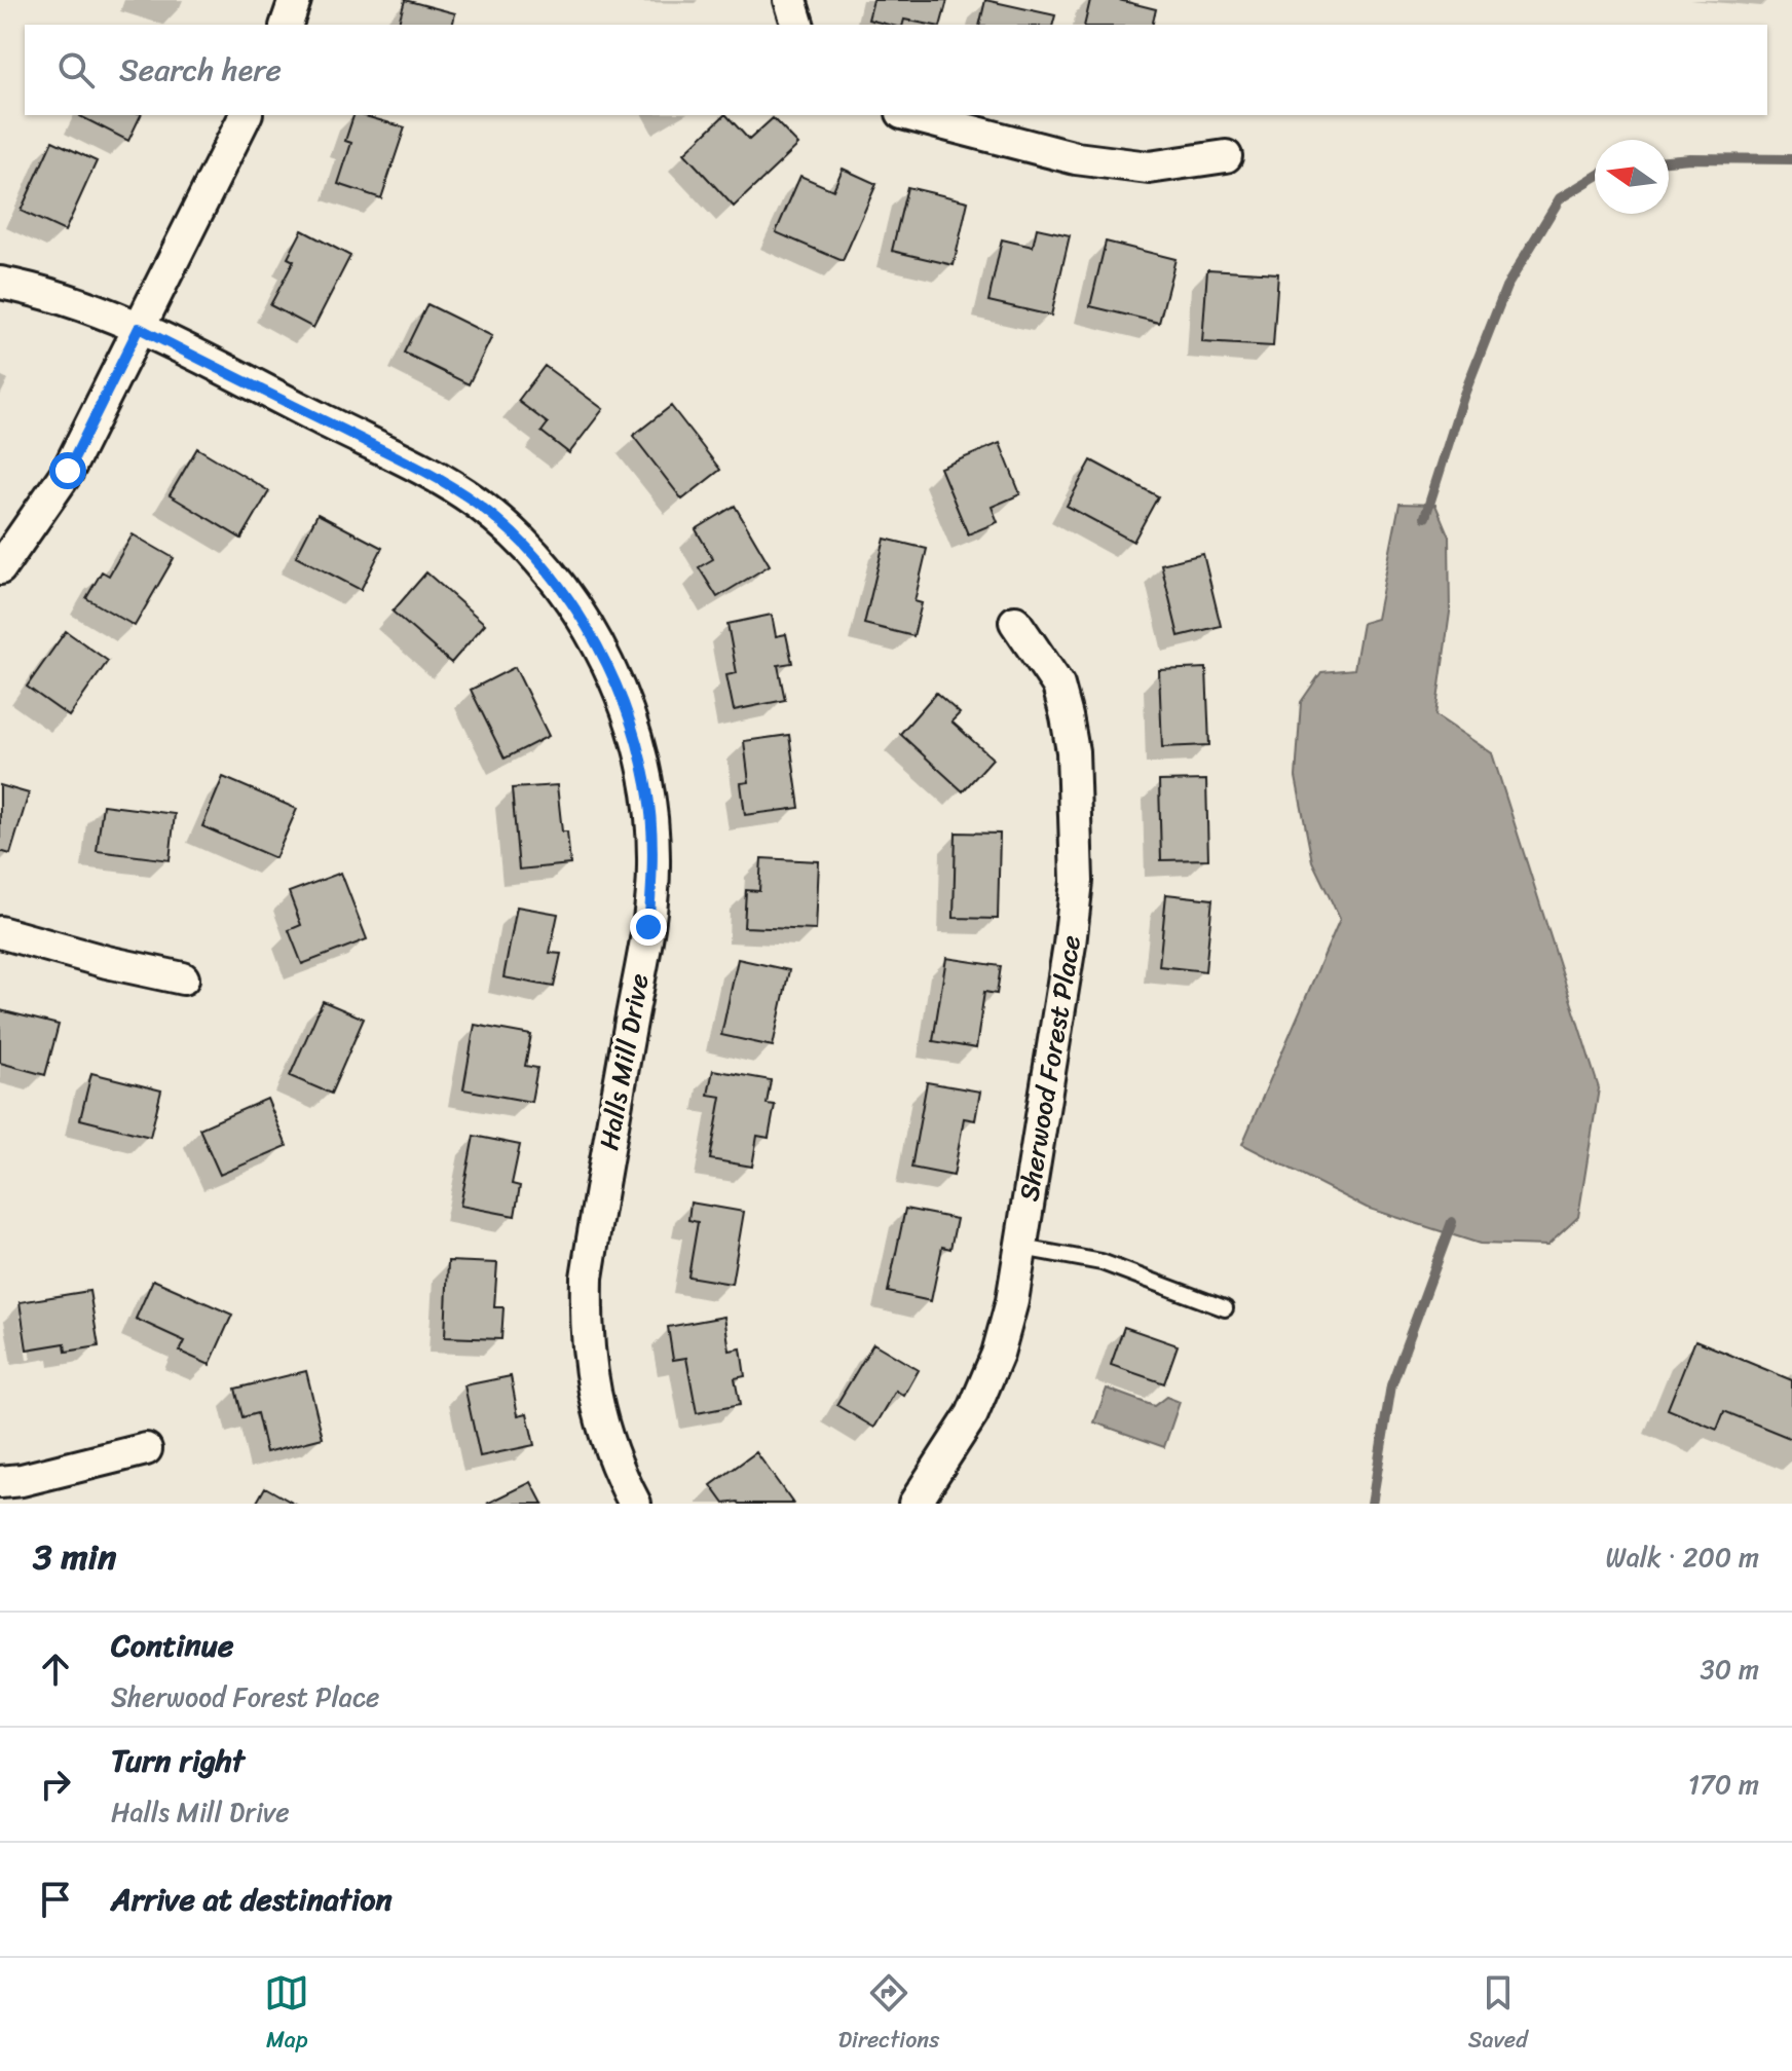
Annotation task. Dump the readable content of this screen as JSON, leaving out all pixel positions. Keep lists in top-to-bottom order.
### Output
{
  "streets": {
    "street": ["Halls Mill Drive", "Sherwood Forest Place"]
  },
  "north": "left",
  "page": {
    "search": "Search here",
    "heading": ["3 min", "Walk · 200 m"],
    "list": [
      ["Continue", "Sherwood Forest Place", "30 m"],
      ["Turn right", "Halls Mill Drive", "170 m"],
      "Arrive at destination"
    ],
    "nav": ["Map", "Directions", "Saved"]
  }
}
